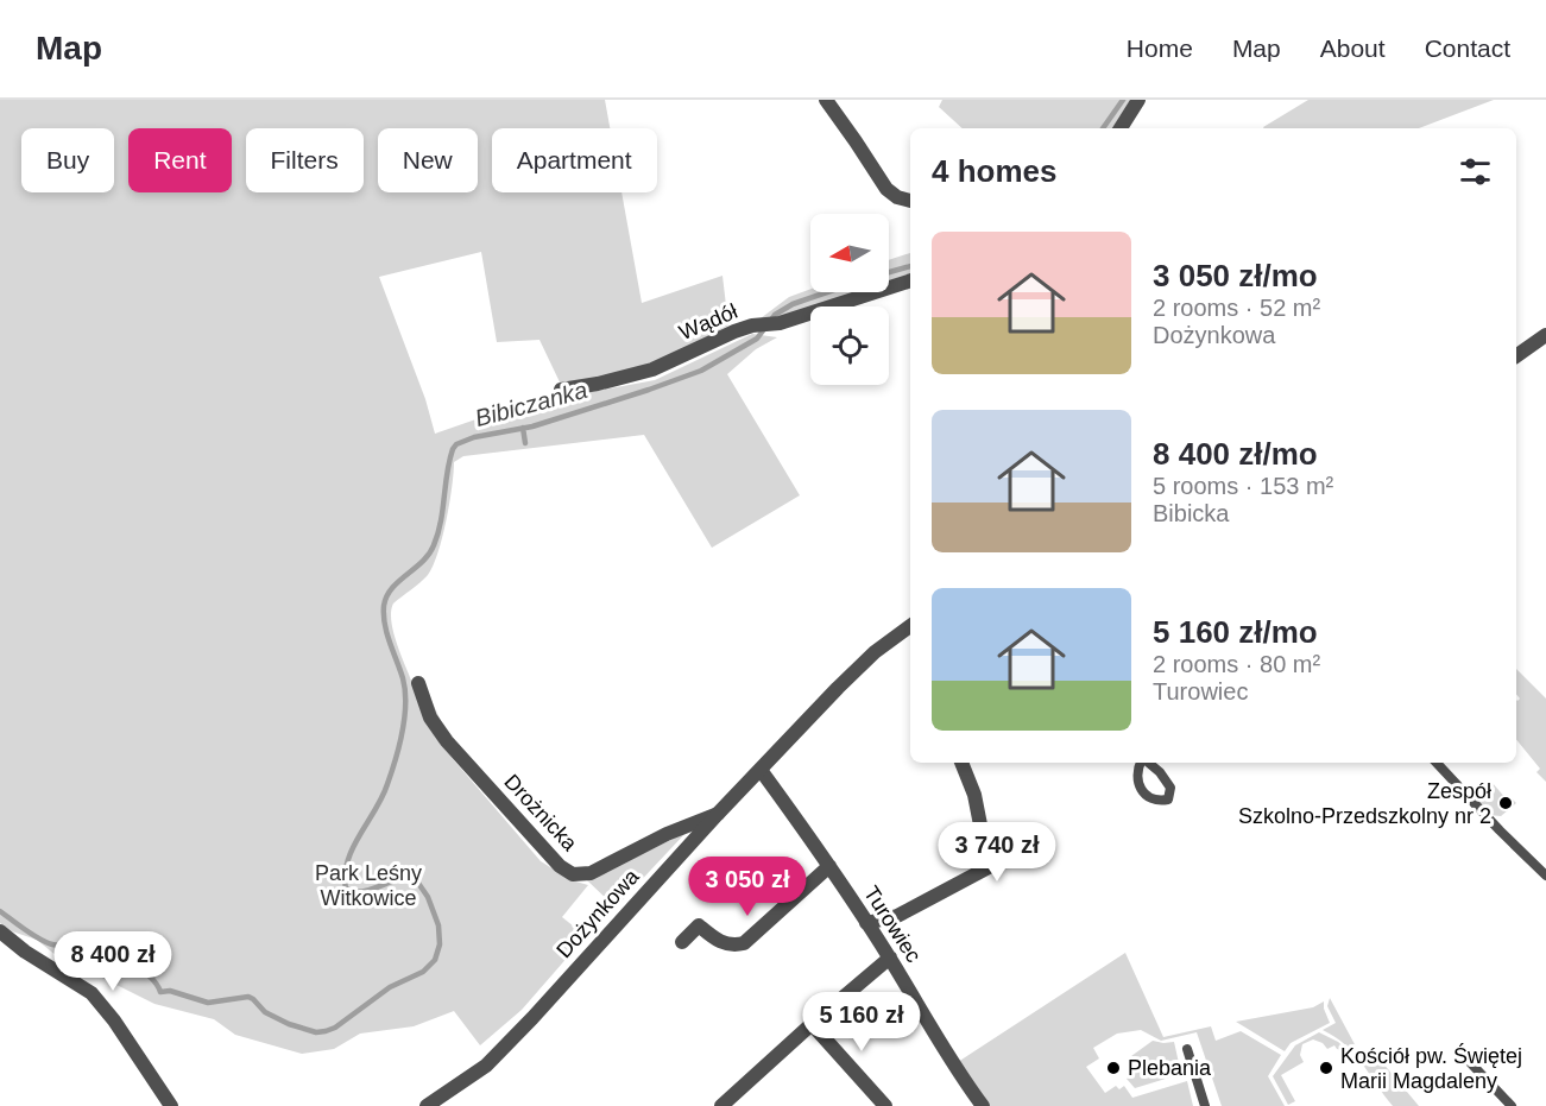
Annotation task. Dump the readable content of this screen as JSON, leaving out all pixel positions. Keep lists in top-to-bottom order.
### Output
{
  "streets": {
    "street": [
      "Wądół",
      "Drożnicka",
      "Dożynkowa",
      "Turowiec"
    ]
  },
  "crossings": [
    ["Drożnicka", "Dożynkowa"],
    ["Dożynkowa", "Turowiec"]
  ],
  "water": ["Bibiczanka"],
  "parks": ["Park Leśny Witkowice"],
  "places": ["Zespół Szkolno-Przedszkolny nr 2", "Plebania", "Kościół pw. Świętej Marii Magdaleny"],
  "north": "left",
  "page": {
    "header": "Map",
    "nav": [
      "Home",
      "Map",
      "About",
      "Contact"
    ],
    "chip": [
      "Buy",
      "Rent",
      "Filters",
      "New",
      "Apartment"
    ],
    "heading": "4 homes",
    "list": [
      {
        "name": "3 050 zł/mo",
        "note": "2 rooms · 52 m² · Dożynkowa"
      },
      {
        "name": "8 400 zł/mo",
        "note": "5 rooms · 153 m² · Bibicka"
      },
      {
        "name": "5 160 zł/mo",
        "note": "2 rooms · 80 m² · Turowiec"
      }
    ],
    "price": [
      "3 740 zł",
      "3 050 zł",
      "8 400 zł",
      "5 160 zł"
    ]
  }
}
